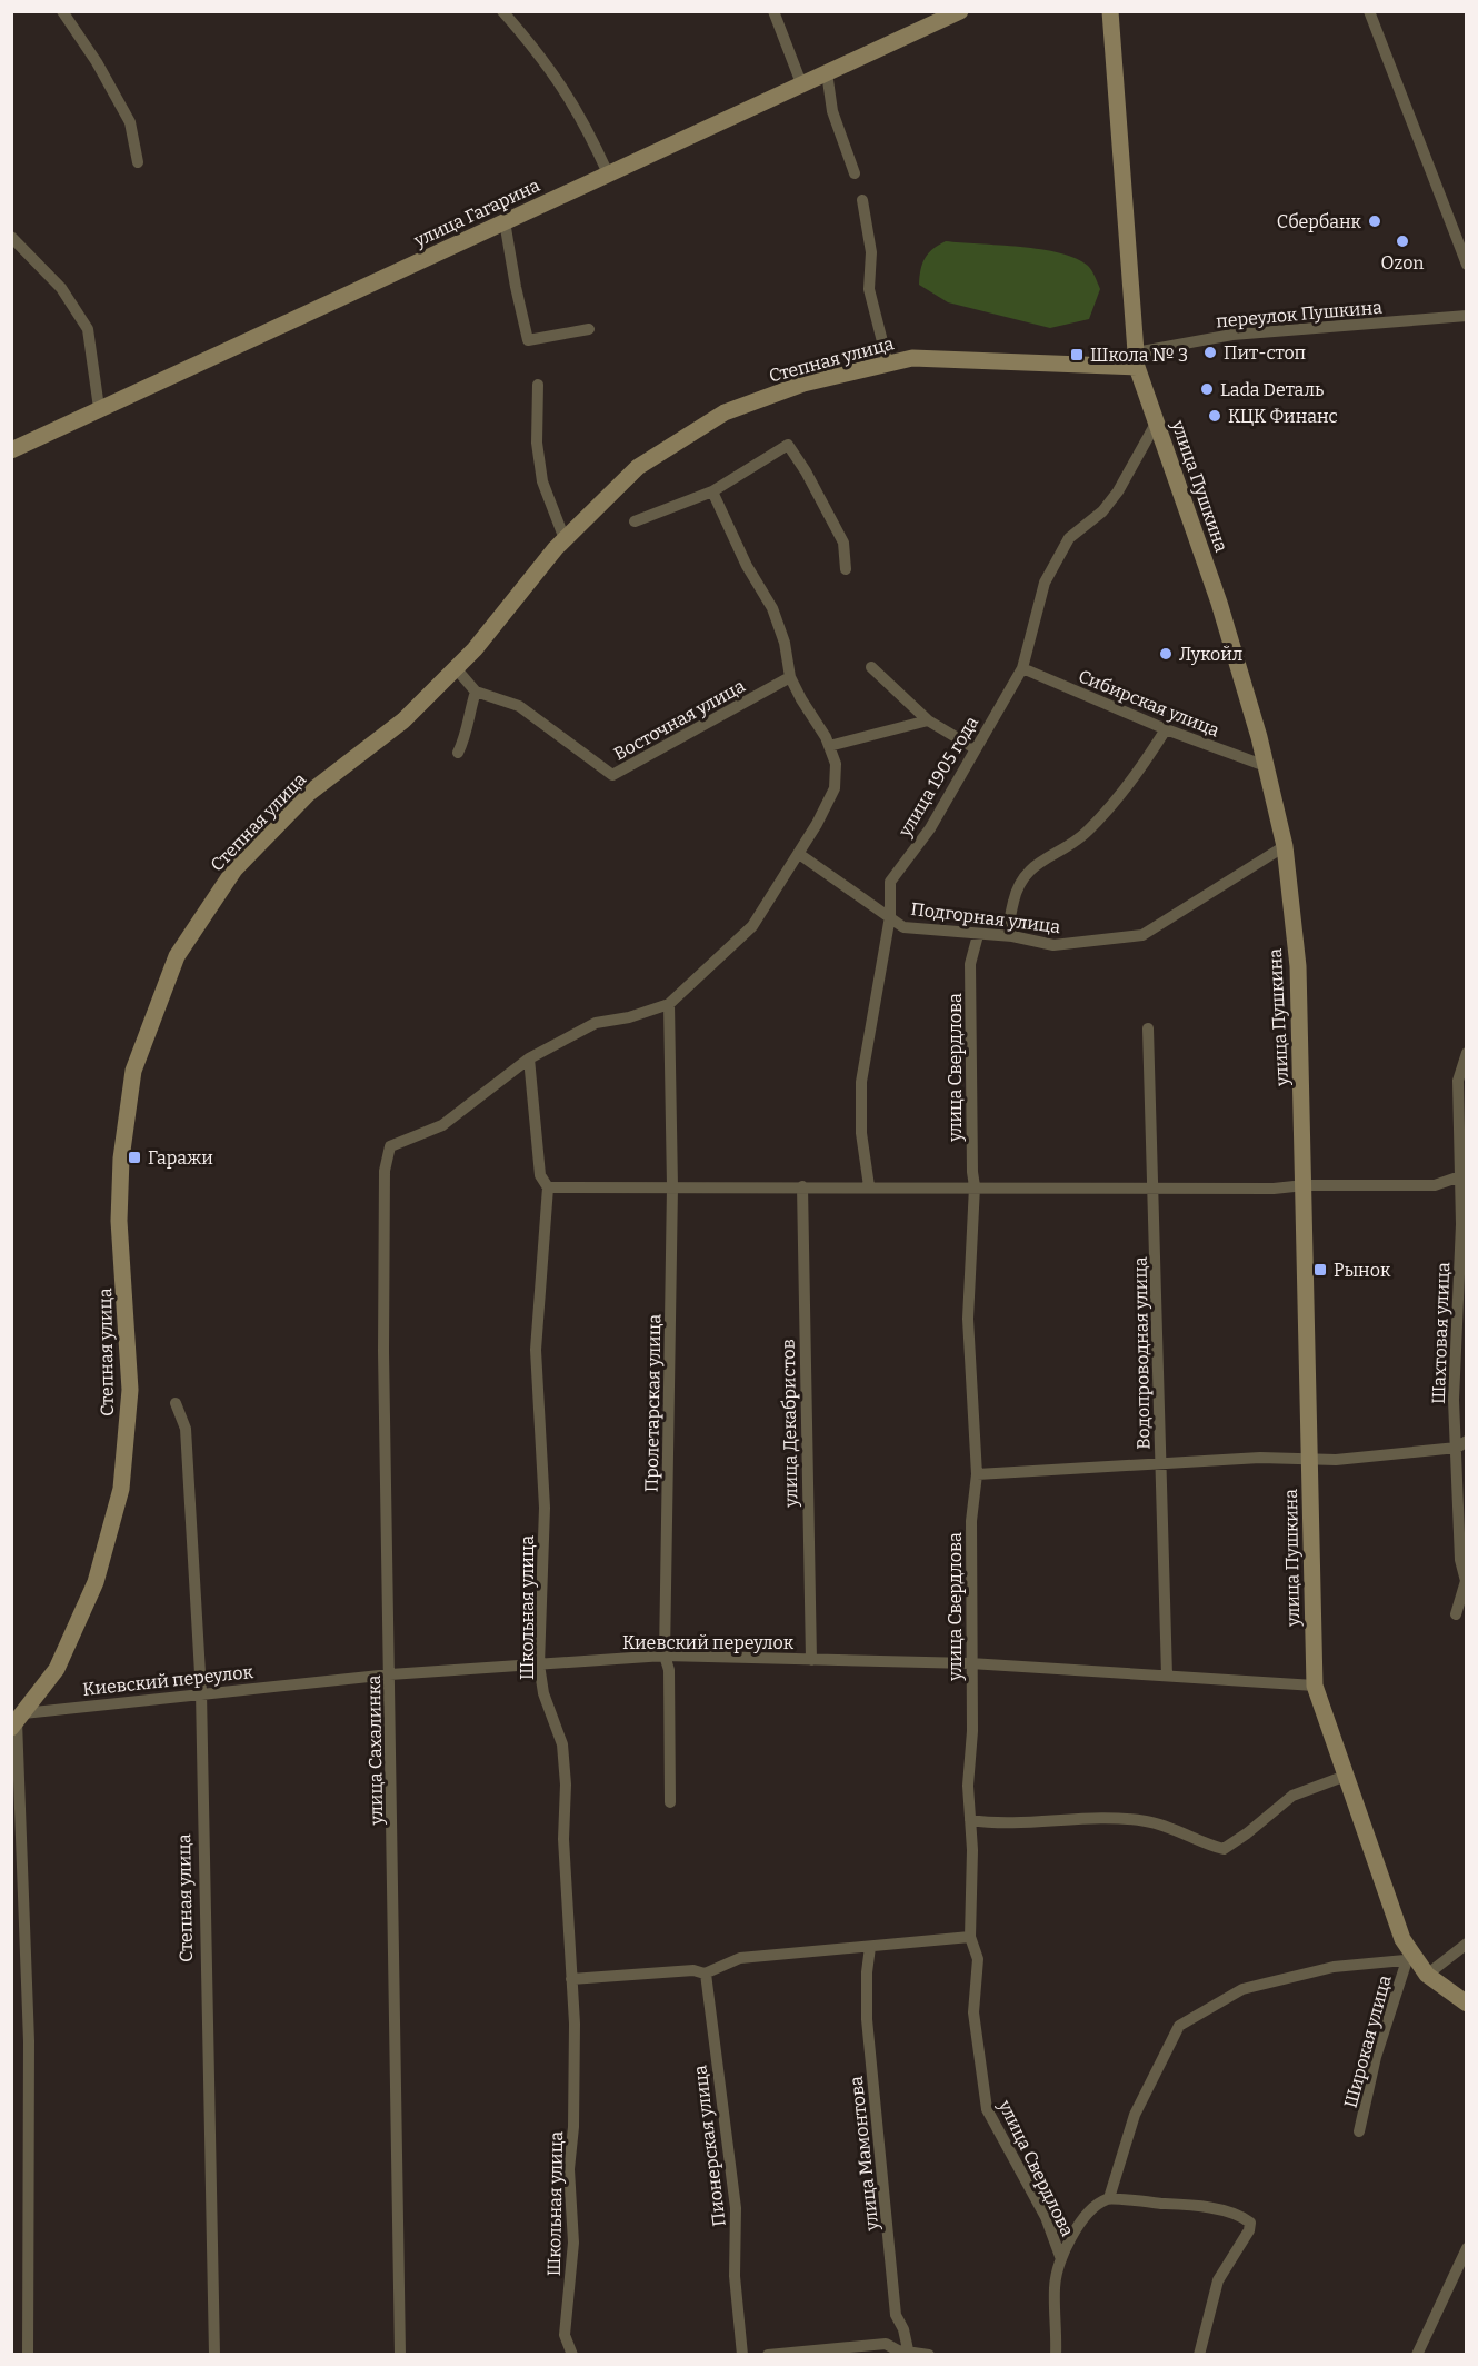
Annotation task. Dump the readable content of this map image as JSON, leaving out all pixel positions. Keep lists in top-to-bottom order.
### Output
{
  "streets": {
    "street": [
      "улица Гагарина",
      "переулок Пушкина",
      "Степная улица",
      "улица Пушкина",
      "Сибирская улица",
      "Восточная улица",
      "улица 1905 года",
      "Подгорная улица",
      "улица Свердлова",
      "Шахтовая улица",
      "Водопроводная улица",
      "Пролетарская улица",
      "улица Декабристов",
      "Школьная улица",
      "Киевский переулок",
      "улица Сахалинка",
      "Широкая улица",
      "Пионерская улица",
      "улица Мамонтова"
    ]
  },
  "crossings": [
    ["переулок Пушкина", "Степная улица"],
    ["переулок Пушкина", "улица Пушкина"],
    ["Степная улица", "улица Пушкина"],
    ["Степная улица", "Киевский переулок"],
    ["улица Пушкина", "Сибирская улица"],
    ["улица Пушкина", "улица 1905 года"],
    ["улица Пушкина", "Подгорная улица"],
    ["улица Пушкина", "Киевский переулок"],
    ["улица Пушкина", "Широкая улица"],
    ["Сибирская улица", "улица 1905 года"],
    ["улица 1905 года", "Подгорная улица"],
    ["Подгорная улица", "улица Свердлова"],
    ["улица Свердлова", "Киевский переулок"],
    ["Водопроводная улица", "Киевский переулок"],
    ["Пролетарская улица", "Киевский переулок"],
    ["улица Декабристов", "Киевский переулок"],
    ["Школьная улица", "Киевский переулок"],
    ["Школьная улица", "улица Сахалинка"],
    ["Киевский переулок", "улица Сахалинка"]
  ],
  "places": {
    "other": [
      "Сбербанк",
      "Ozon",
      "Пит-стоп",
      "Lada Dеталь",
      "КЦК Финанс",
      "Лукойл"
    ],
    "transit": ["Школа № 3", "Гаражи", "Рынок"]
  }
}
